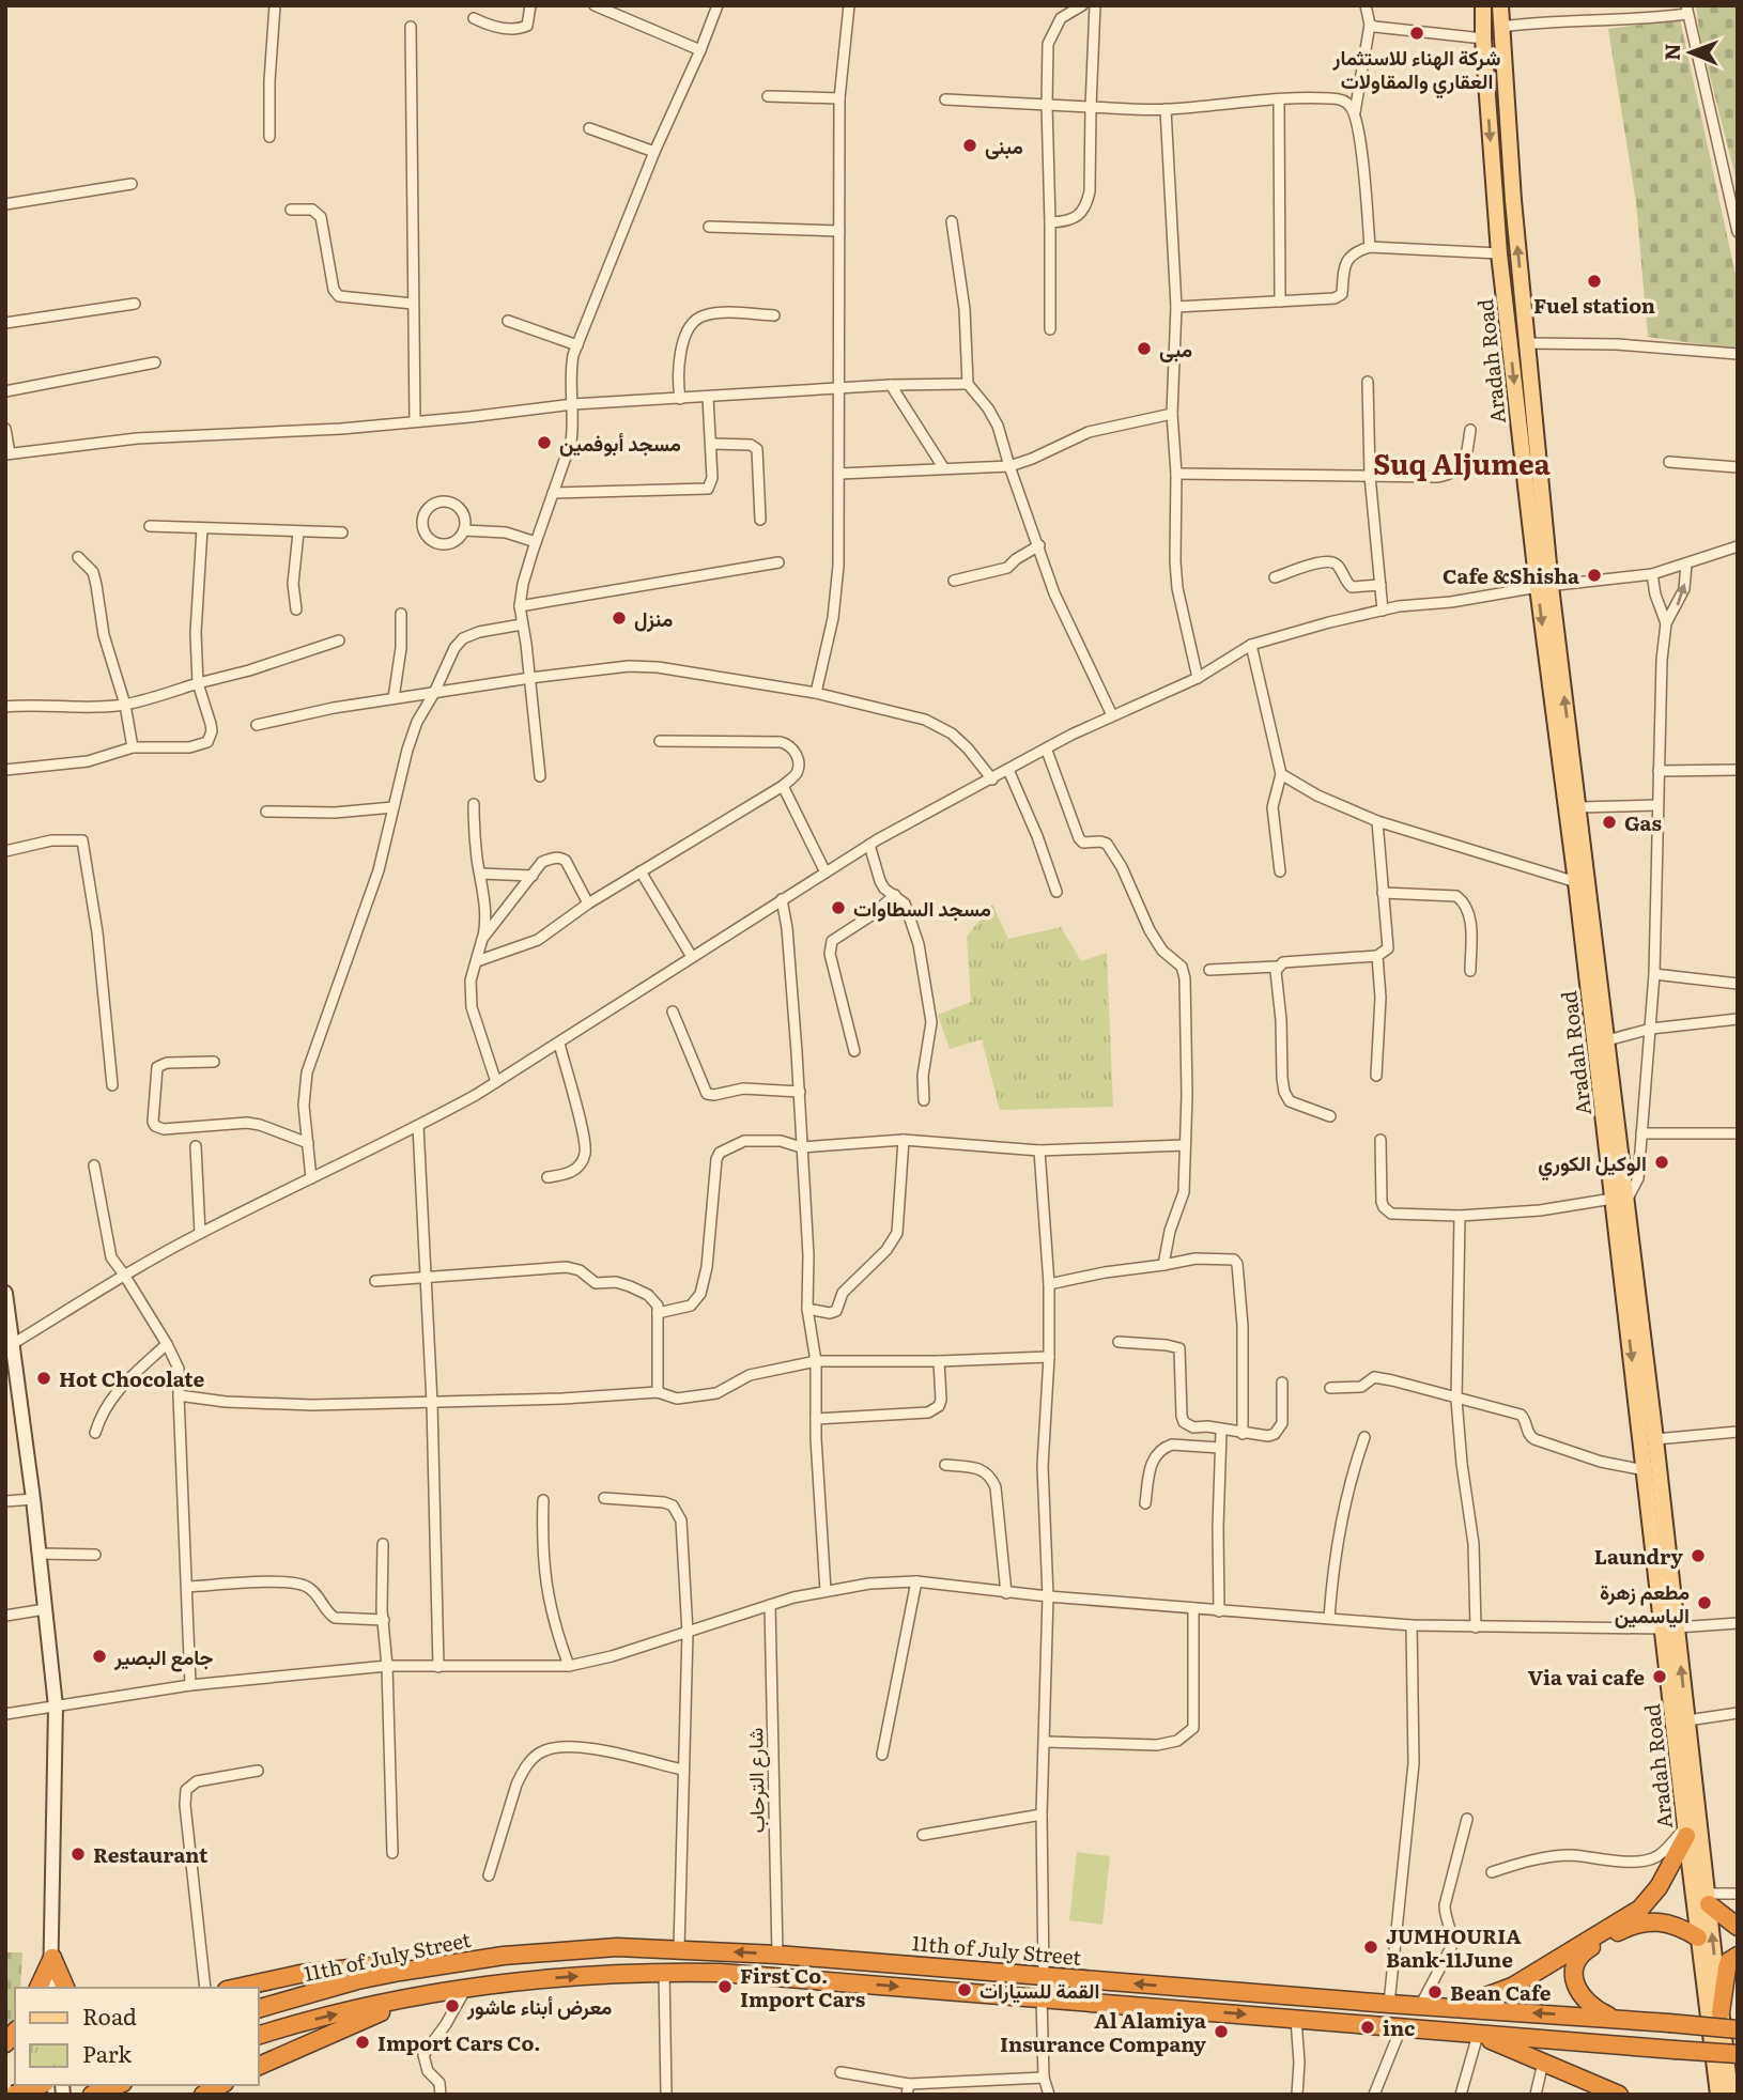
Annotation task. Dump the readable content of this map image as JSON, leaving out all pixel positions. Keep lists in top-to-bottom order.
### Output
{
  "streets": {
    "highway": ["11th of July Street"],
    "main road": ["Aradah Road"],
    "street": ["شارع الترحاب"]
  },
  "crossings": [
    ["شارع الترحاب", "11th of July Street"]
  ],
  "districts": ["Suq Aljumea"],
  "places": [
    "شركة الهناء للاستثمار العقاري والمقاولات",
    "مبنى",
    "Fuel station",
    "مبى",
    "مسجد أبوفمين",
    "Cafe &Shisha",
    "منزل",
    "Gas",
    "مسجد السطاوات",
    "الوكيل الكوري",
    "Hot Chocolate",
    "Laundry",
    "مطعم زهرة الياسمين",
    "جامع البصير",
    "Via vai cafe",
    "Restaurant",
    "JUMHOURIA Bank-11June",
    "First Co. Import Cars",
    "القمة للسيارات",
    "Bean Cafe",
    "معرض أبناء عاشور",
    "inc",
    "Al Alamiya Insurance Company",
    "Import Cars Co."
  ],
  "legend": ["Road", "Park"],
  "north": "left"
}
